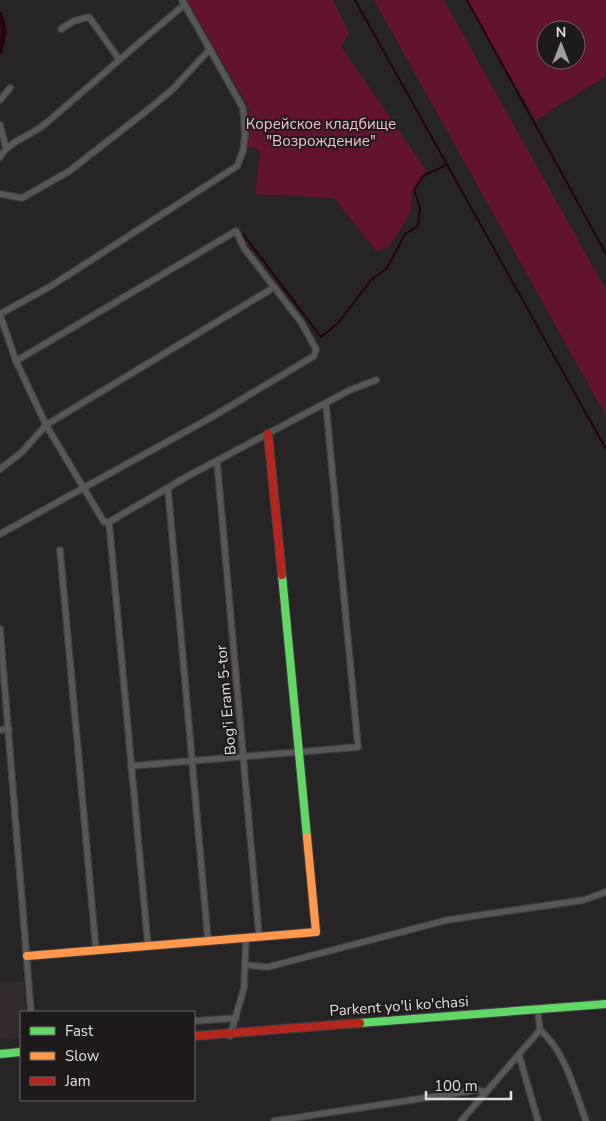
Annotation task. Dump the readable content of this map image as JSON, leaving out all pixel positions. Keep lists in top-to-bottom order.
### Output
{
  "streets": {
    "street": ["Bog'i Eram 5-tor", "Parkent yo'li ko'chasi"]
  },
  "parks": ["Корейское кладбище \"Возрождение\""],
  "legend": ["Fast", "Slow", "Jam"],
  "scale_bar": "100 m",
  "north": "top"
}
